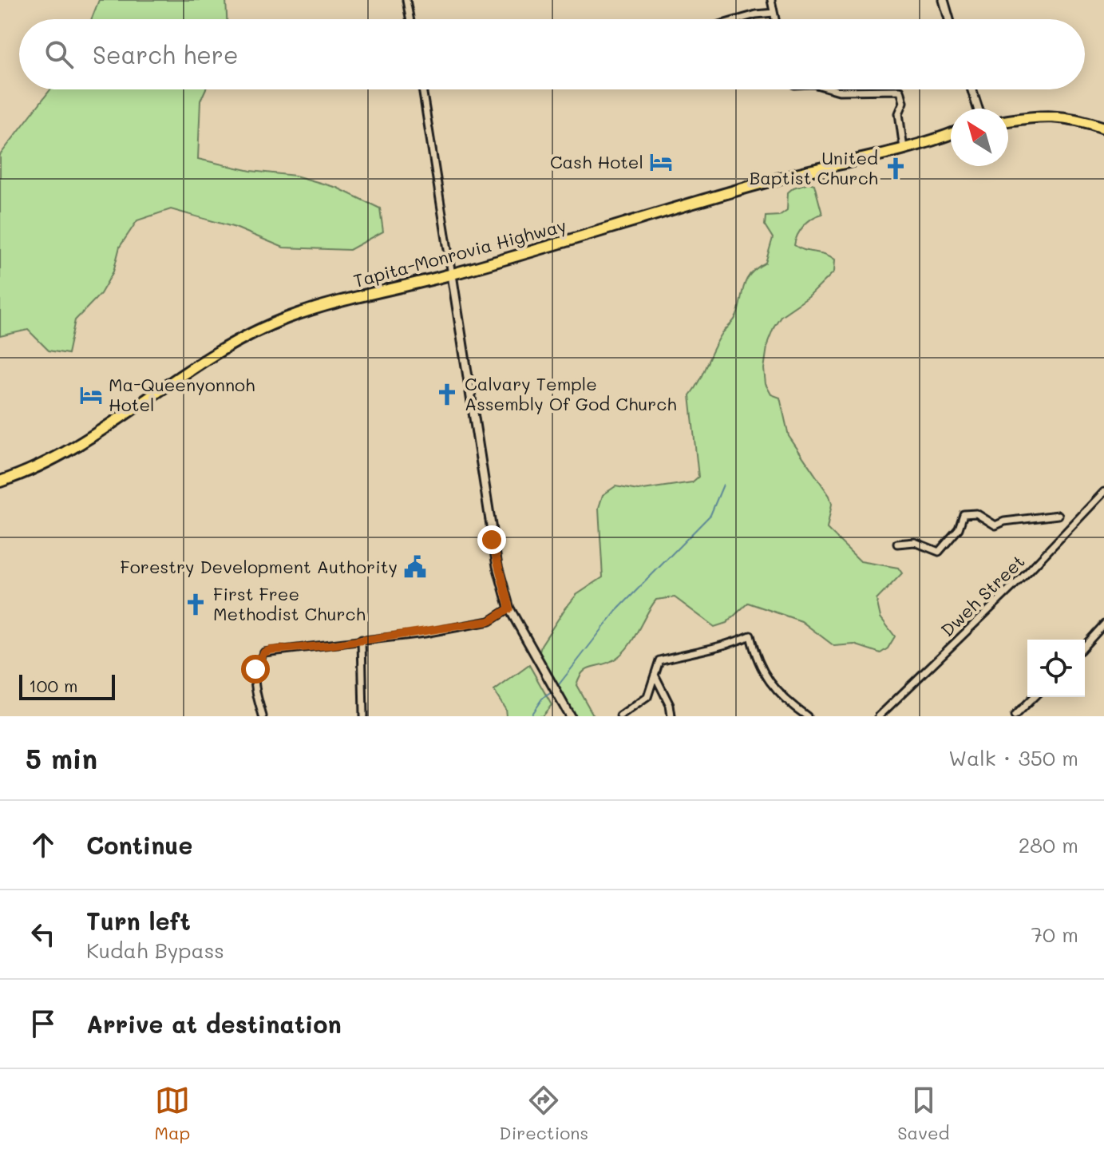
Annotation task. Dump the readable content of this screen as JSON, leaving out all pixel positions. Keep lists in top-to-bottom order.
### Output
{
  "streets": {
    "highway": ["Tapita-Monrovia Highway"],
    "street": ["Dweh Street"]
  },
  "places": {
    "hotel": ["Cash Hotel", "Ma-Queenyonnoh Hotel"],
    "church": ["United Baptist Church", "Calvary Temple Assembly Of God Church", "First Free Methodist Church"],
    "public building": ["Forestry Development Authority"]
  },
  "scale_bar": "100 m",
  "north": "top left",
  "page": {
    "search": "Search here",
    "scale": "100 m",
    "heading": ["5 min", "Walk · 350 m"],
    "list": [
      ["Continue", "280 m"],
      ["Turn left", "Kudah Bypass", "70 m"],
      "Arrive at destination"
    ],
    "nav": ["Map", "Directions", "Saved"]
  }
}
